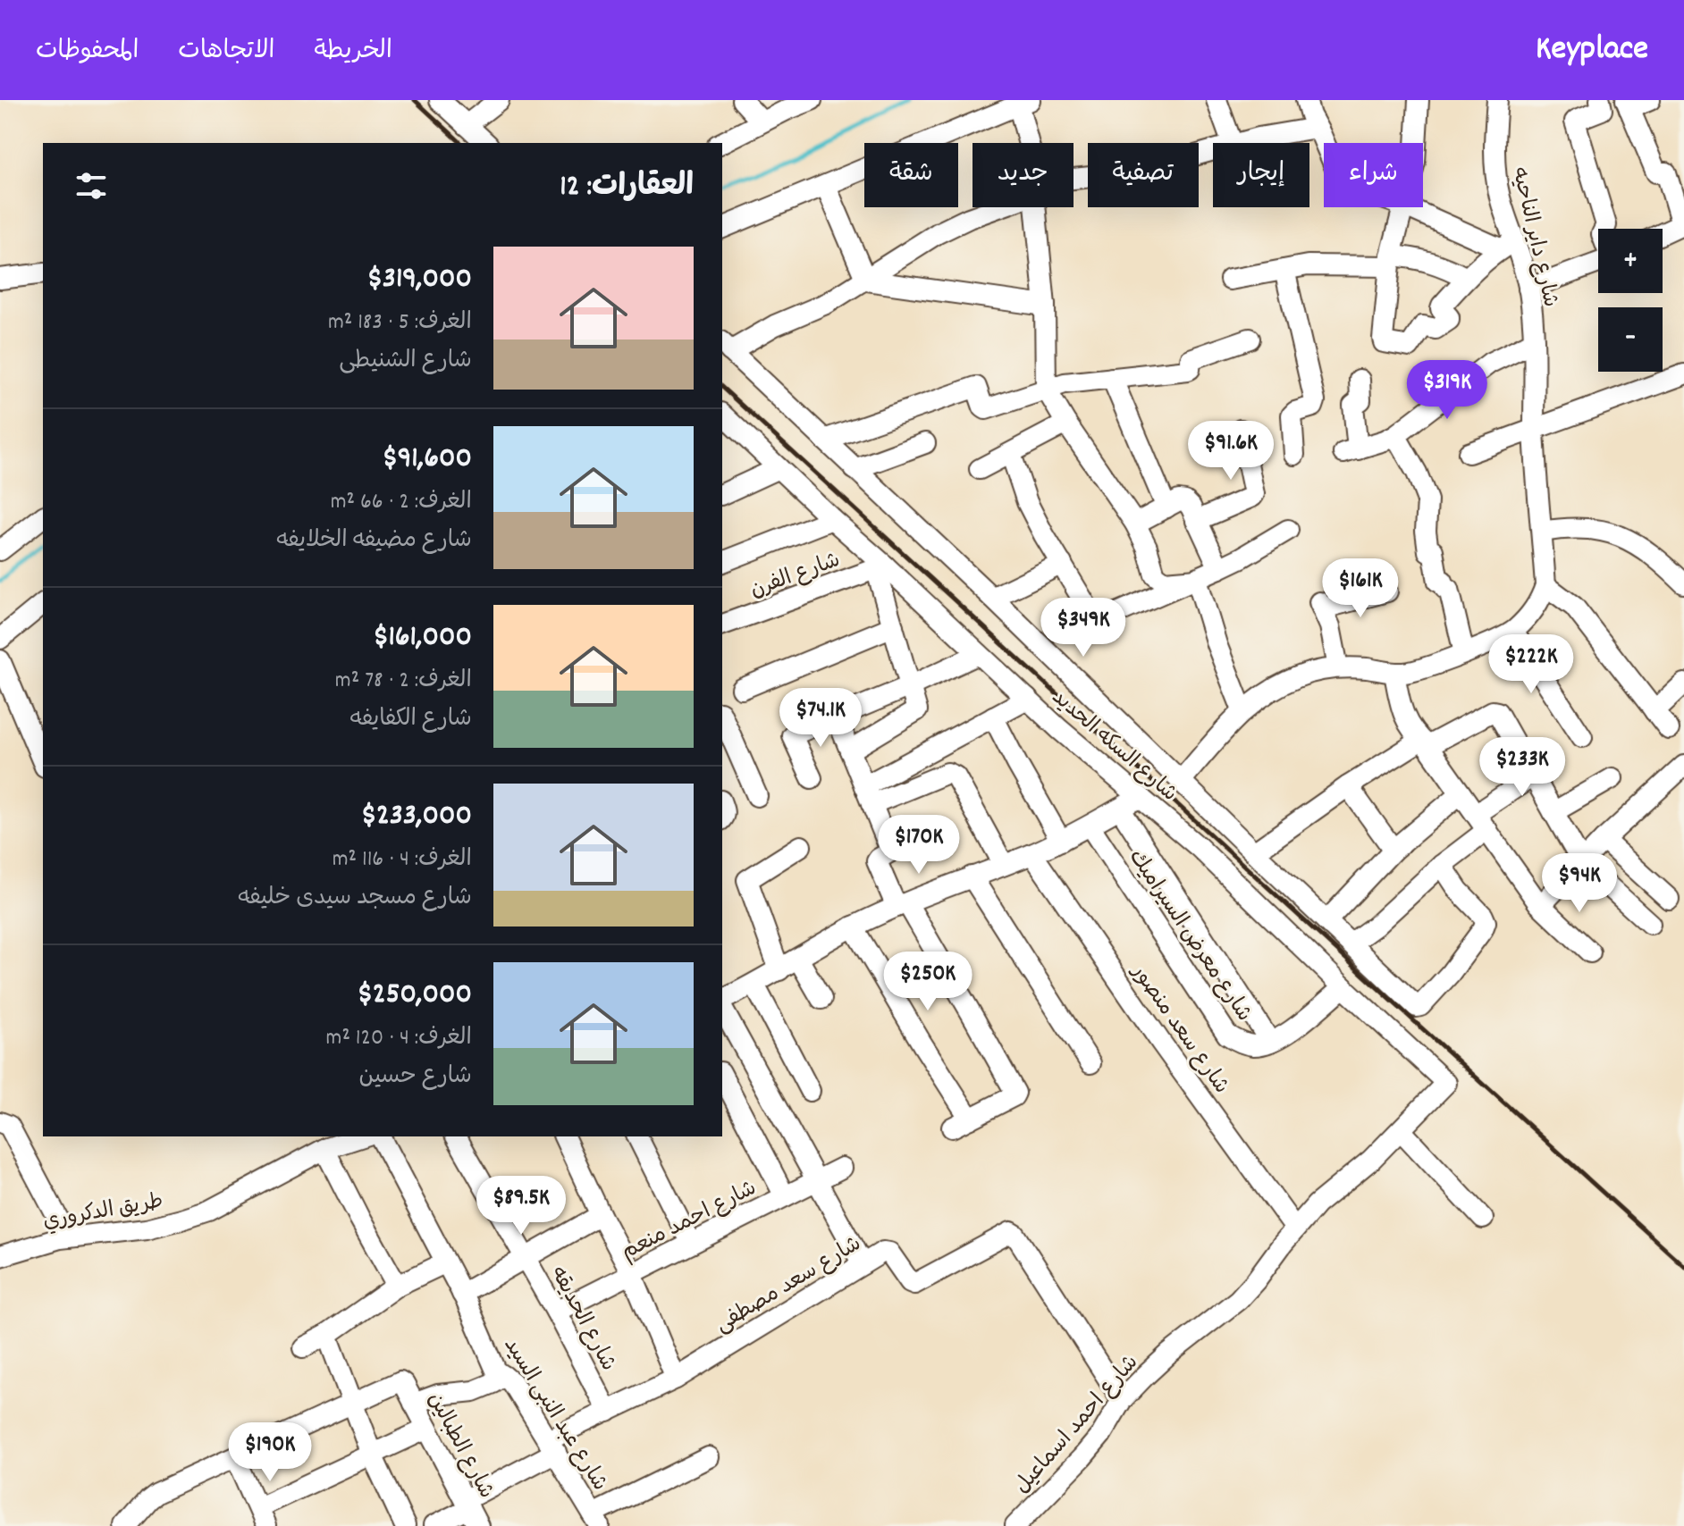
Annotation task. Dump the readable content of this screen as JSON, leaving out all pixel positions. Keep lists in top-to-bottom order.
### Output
{
  "streets": {
    "street": [
      "شارع داير الناحيه",
      "شارع الفرن",
      "شارع السكه الحديد",
      "شارع معرض السيراميك",
      "شارع سعد منصور",
      "طريق الدكروري",
      "شارع احمد منعم",
      "شارع سعد مصطفى",
      "شارع الحديقه",
      "شارع عبد النبى السيد",
      "شارع احمد اسماعيل",
      "شارع الطبالين"
    ]
  },
  "crossings": [
    ["شارع الفرن", "شارع السكه الحديد"],
    ["شارع السكه الحديد", "شارع احمد اسماعيل"],
    ["شارع سعد منصور", "شارع احمد اسماعيل"],
    ["شارع احمد منعم", "شارع الحديقه"],
    ["شارع سعد مصطفى", "شارع الحديقه"],
    ["شارع سعد مصطفى", "شارع عبد النبى السيد"],
    ["شارع سعد مصطفى", "شارع احمد اسماعيل"],
    ["شارع سعد مصطفى", "شارع الطبالين"]
  ],
  "page": {
    "header": "Keyplace",
    "nav": ["الخريطة", "الاتجاهات", "المحفوظات"],
    "chip": [
      "شراء",
      "إيجار",
      "تصفية",
      "جديد",
      "شقة"
    ],
    "heading": "العقارات: 12",
    "map_buttons": ["+", "−"],
    "list": [
      {
        "name": "$319,000",
        "note": "الغرف: 5 · 183 m² · شارع الشنيطى"
      },
      {
        "name": "$91,600",
        "note": "الغرف: 2 · 66 m² · شارع مضيفه الخلايفه"
      },
      {
        "name": "$161,000",
        "note": "الغرف: 2 · 78 m² · شارع الكفايفه"
      },
      {
        "name": "$233,000",
        "note": "الغرف: 4 · 116 m² · شارع مسجد سيدى خليفه"
      },
      {
        "name": "$250,000",
        "note": "الغرف: 4 · 120 m² · شارع حسين"
      }
    ],
    "price": [
      "$319K",
      "$91.6K",
      "$161K",
      "$349K",
      "$222K",
      "$74.1K",
      "$233K",
      "$170K",
      "$94K",
      "$250K",
      "$89.5K",
      "$190K"
    ]
  }
}
